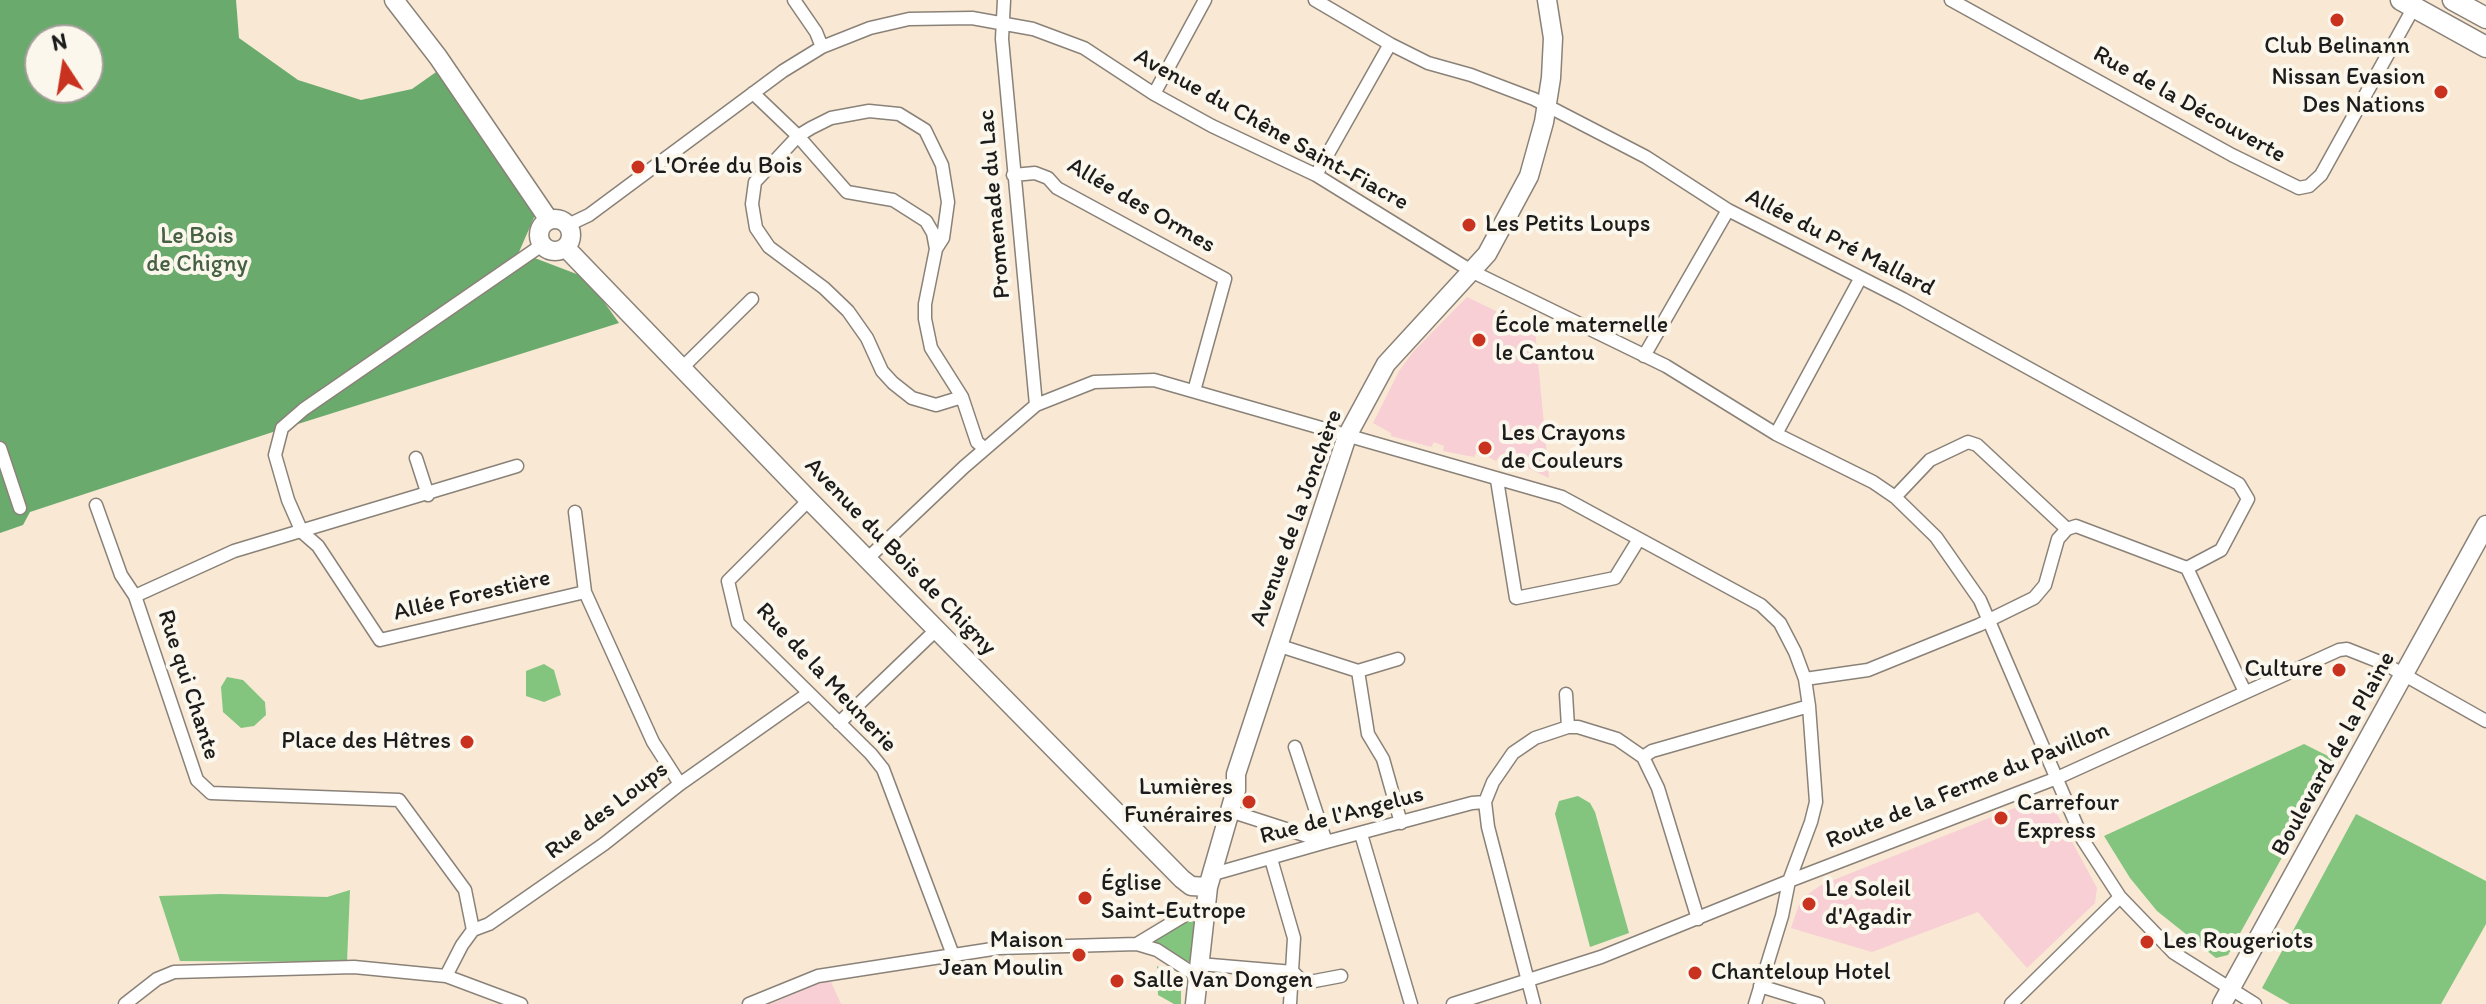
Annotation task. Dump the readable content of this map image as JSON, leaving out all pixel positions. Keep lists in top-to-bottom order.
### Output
{
  "streets": {
    "main road": ["Avenue de la Jonchère", "Avenue du Bois de Chigny", "Boulevard de la Plaine"],
    "street": [
      "Rue de la Découverte",
      "Avenue du Chêne Saint-Fiacre",
      "Promenade du Lac",
      "Allée des Ormes",
      "Allée du Pré Mallard",
      "Allée Forestière",
      "Rue de la Meunerie",
      "Rue qui Chante",
      "Route de la Ferme du Pavillon",
      "Rue des Loups",
      "Rue de l'Angelus"
    ]
  },
  "crossings": [
    ["Avenue du Chêne Saint-Fiacre", "Promenade du Lac"],
    ["Avenue du Chêne Saint-Fiacre", "Avenue de la Jonchère"],
    ["Avenue du Chêne Saint-Fiacre", "Avenue du Bois de Chigny"],
    ["Avenue du Chêne Saint-Fiacre", "Allée Forestière"],
    ["Avenue du Chêne Saint-Fiacre", "Boulevard de la Plaine"],
    ["Avenue du Chêne Saint-Fiacre", "Route de la Ferme du Pavillon"],
    ["Promenade du Lac", "Allée des Ormes"],
    ["Allée du Pré Mallard", "Avenue de la Jonchère"],
    ["Avenue de la Jonchère", "Avenue du Bois de Chigny"],
    ["Avenue de la Jonchère", "Rue de l'Angelus"],
    ["Avenue du Bois de Chigny", "Allée Forestière"],
    ["Avenue du Bois de Chigny", "Rue de la Meunerie"],
    ["Avenue du Bois de Chigny", "Rue de l'Angelus"],
    ["Allée Forestière", "Rue qui Chante"],
    ["Allée Forestière", "Rue des Loups"],
    ["Rue de la Meunerie", "Rue des Loups"],
    ["Rue qui Chante", "Rue des Loups"],
    ["Boulevard de la Plaine", "Route de la Ferme du Pavillon"]
  ],
  "parks": ["Le Bois de Chigny"],
  "places": [
    "Club Belinann",
    "Nissan Evasion Des Nations",
    "L'Orée du Bois",
    "Les Petits Loups",
    "École maternelle le Cantou",
    "Les Crayons de Couleurs",
    "Culture",
    "Place des Hêtres",
    "Lumières Funéraires",
    "Carrefour Express",
    "Église Saint-Eutrope",
    "Le Soleil d'Agadir",
    "Les Rougeriots",
    "Maison Jean Moulin",
    "Chanteloup Hotel",
    "Salle Van Dongen"
  ],
  "north": "top"
}
